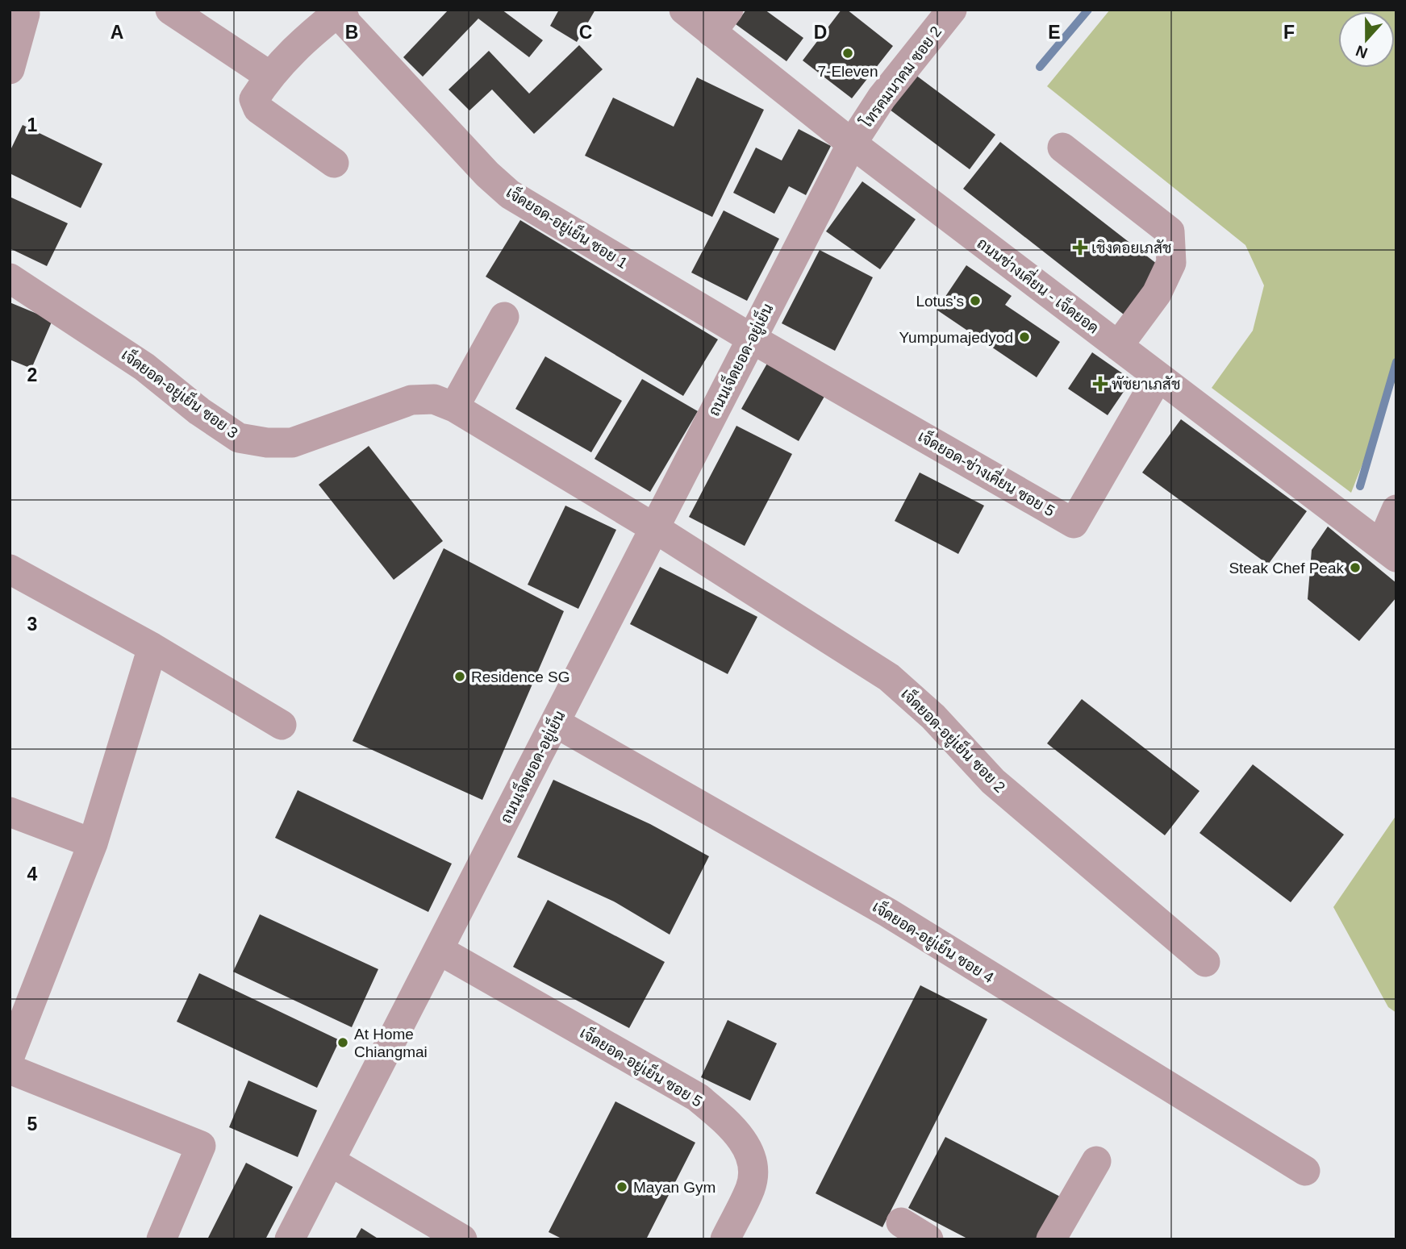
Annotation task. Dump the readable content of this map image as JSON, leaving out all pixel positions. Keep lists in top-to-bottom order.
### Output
{
  "streets": {
    "street": [
      "โทรคมนาคม ซอย 2",
      "เจ็ดยอด-อยู่เย็น ซอย 1",
      "ถนนช่างเคี่ยน - เจ็ดยอด",
      "ถนนเจ็ดยอด-อยู่เย็น",
      "เจ็ดยอด-อยู่เย็น ซอย 3",
      "เจ็ดยอด-ช่างเคี่ยน ซอย 5",
      "เจ็ดยอด-อยู่เย็น ซอย 2",
      "เจ็ดยอด-อยู่เย็น ซอย 4",
      "เจ็ดยอด-อยู่เย็น ซอย 5"
    ]
  },
  "crossings": [
    ["โทรคมนาคม ซอย 2", "ถนนช่างเคี่ยน - เจ็ดยอด"],
    ["โทรคมนาคม ซอย 2", "ถนนเจ็ดยอด-อยู่เย็น"],
    ["เจ็ดยอด-อยู่เย็น ซอย 1", "ถนนเจ็ดยอด-อยู่เย็น"],
    ["เจ็ดยอด-อยู่เย็น ซอย 1", "เจ็ดยอด-ช่างเคี่ยน ซอย 5"],
    ["ถนนช่างเคี่ยน - เจ็ดยอด", "ถนนเจ็ดยอด-อยู่เย็น"],
    ["ถนนช่างเคี่ยน - เจ็ดยอด", "เจ็ดยอด-ช่างเคี่ยน ซอย 5"],
    ["ถนนเจ็ดยอด-อยู่เย็น", "เจ็ดยอด-อยู่เย็น ซอย 3"],
    ["ถนนเจ็ดยอด-อยู่เย็น", "เจ็ดยอด-ช่างเคี่ยน ซอย 5"],
    ["ถนนเจ็ดยอด-อยู่เย็น", "เจ็ดยอด-อยู่เย็น ซอย 2"],
    ["ถนนเจ็ดยอด-อยู่เย็น", "เจ็ดยอด-อยู่เย็น ซอย 4"],
    ["ถนนเจ็ดยอด-อยู่เย็น", "เจ็ดยอด-อยู่เย็น ซอย 5"],
    ["เจ็ดยอด-อยู่เย็น ซอย 3", "เจ็ดยอด-อยู่เย็น ซอย 2"]
  ],
  "places": {
    "other": [
      "7-Eleven",
      "Lotus's",
      "Yumpumajedyod",
      "Steak Chef Peak",
      "Residence SG",
      "At Home Chiangmai",
      "Mayan Gym"
    ],
    "health": ["เชิงดอยเภสัช", "พัชยาเภสัช"]
  },
  "north": "bottom",
  "grid": {
    "columns": [
      "A",
      "B",
      "C",
      "D",
      "E",
      "F"
    ],
    "rows": [
      "1",
      "2",
      "3",
      "4",
      "5"
    ]
  }
}
